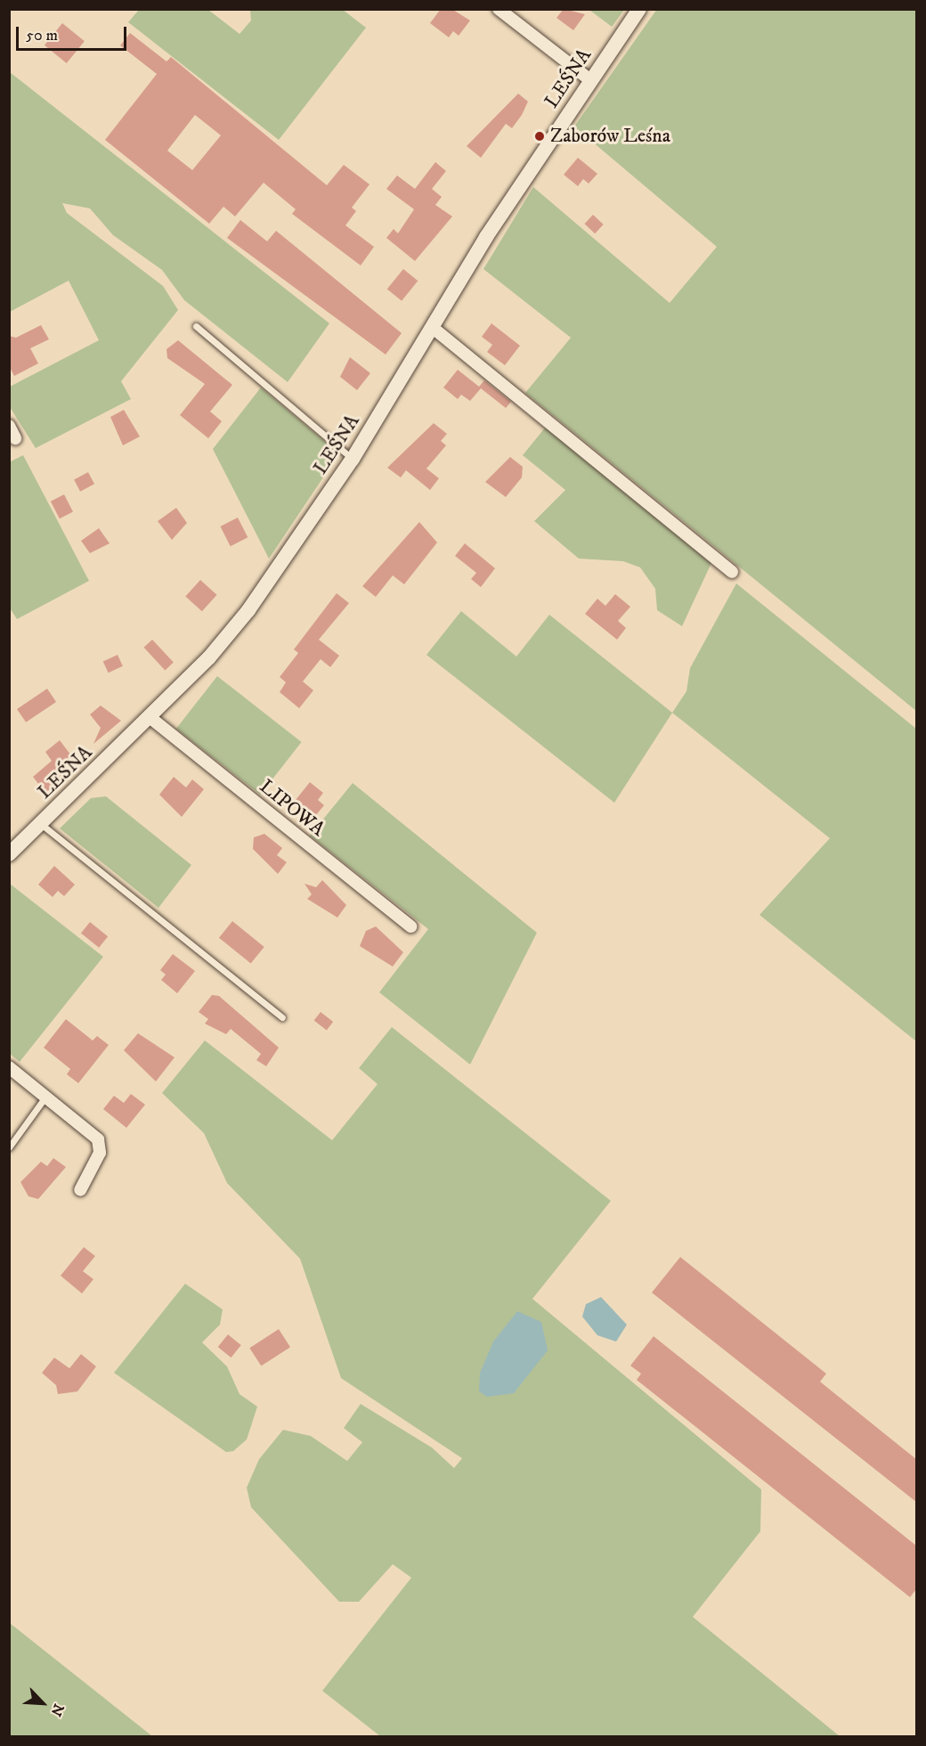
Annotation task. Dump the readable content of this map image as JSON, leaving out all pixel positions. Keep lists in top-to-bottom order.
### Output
{
  "streets": {
    "street": ["LEŚNA", "LIPOWA"]
  },
  "crossings": [
    ["LEŚNA", "LIPOWA"]
  ],
  "places": ["Zaborów Leśna"],
  "scale_bar": "50 m",
  "north": "bottom right"
}
